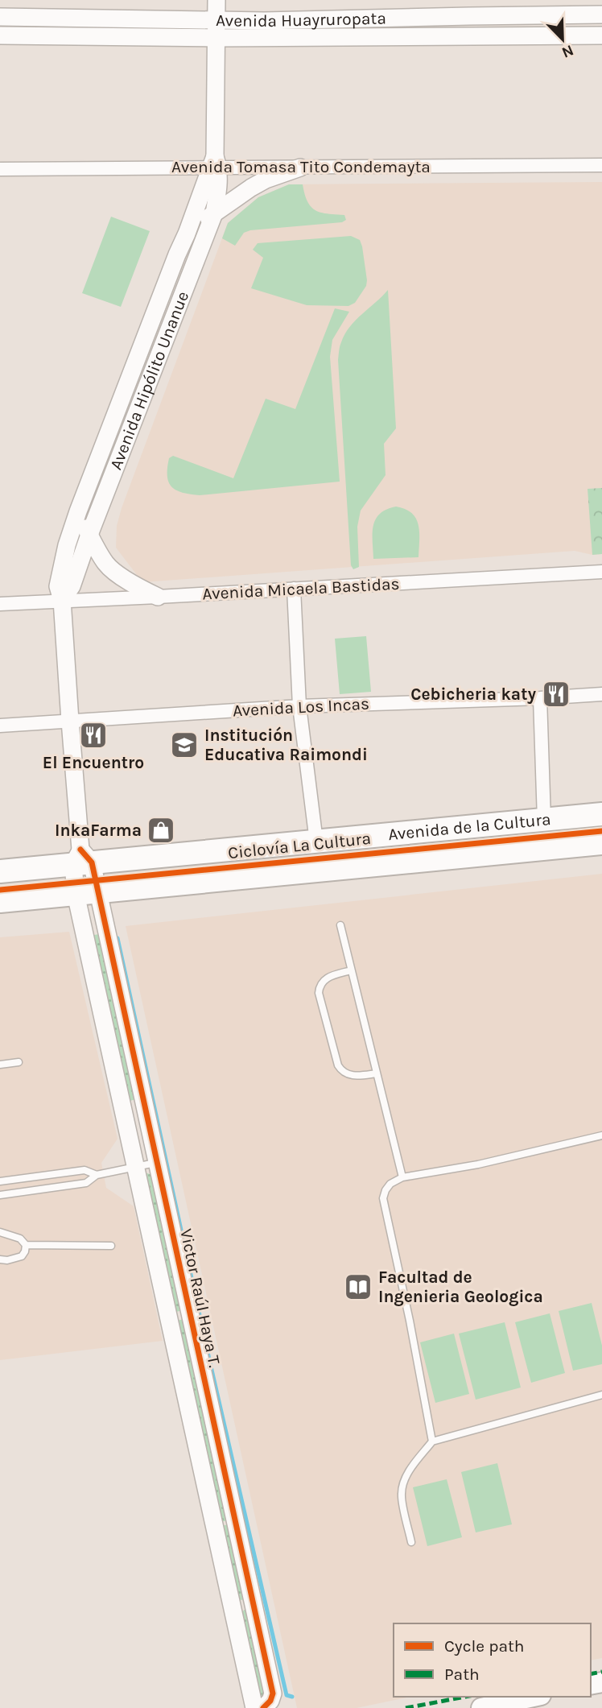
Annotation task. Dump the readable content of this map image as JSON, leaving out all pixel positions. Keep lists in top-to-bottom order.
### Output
{
  "streets": {
    "highway": ["Avenida de la Cultura"],
    "street": [
      "Avenida Huayruropata",
      "Avenida Tomasa Tito Condemayta",
      "Avenida Hipólito Unanue",
      "Avenida Micaela Bastidas",
      "Avenida Los Incas",
      "Victor Raúl Haya T."
    ],
    "cycle path": ["Ciclovía La Cultura"]
  },
  "crossings": [
    ["Avenida Huayruropata", "Avenida Hipólito Unanue"],
    ["Avenida Tomasa Tito Condemayta", "Avenida Hipólito Unanue"],
    ["Avenida Hipólito Unanue", "Avenida Micaela Bastidas"],
    ["Avenida Hipólito Unanue", "Avenida Los Incas"],
    ["Avenida Hipólito Unanue", "Avenida de la Cultura"],
    ["Avenida Hipólito Unanue", "Victor Raúl Haya T."],
    ["Avenida de la Cultura", "Victor Raúl Haya T."]
  ],
  "places": {
    "restaurant": ["Cebicheria katy", "El Encuentro"],
    "school or university": ["Institución Educativa Raimondi"],
    "shop": ["InkaFarma"],
    "library": ["Facultad de Ingenieria Geologica"]
  },
  "legend": ["Cycle path", "Path"],
  "north": "bottom right"
}
